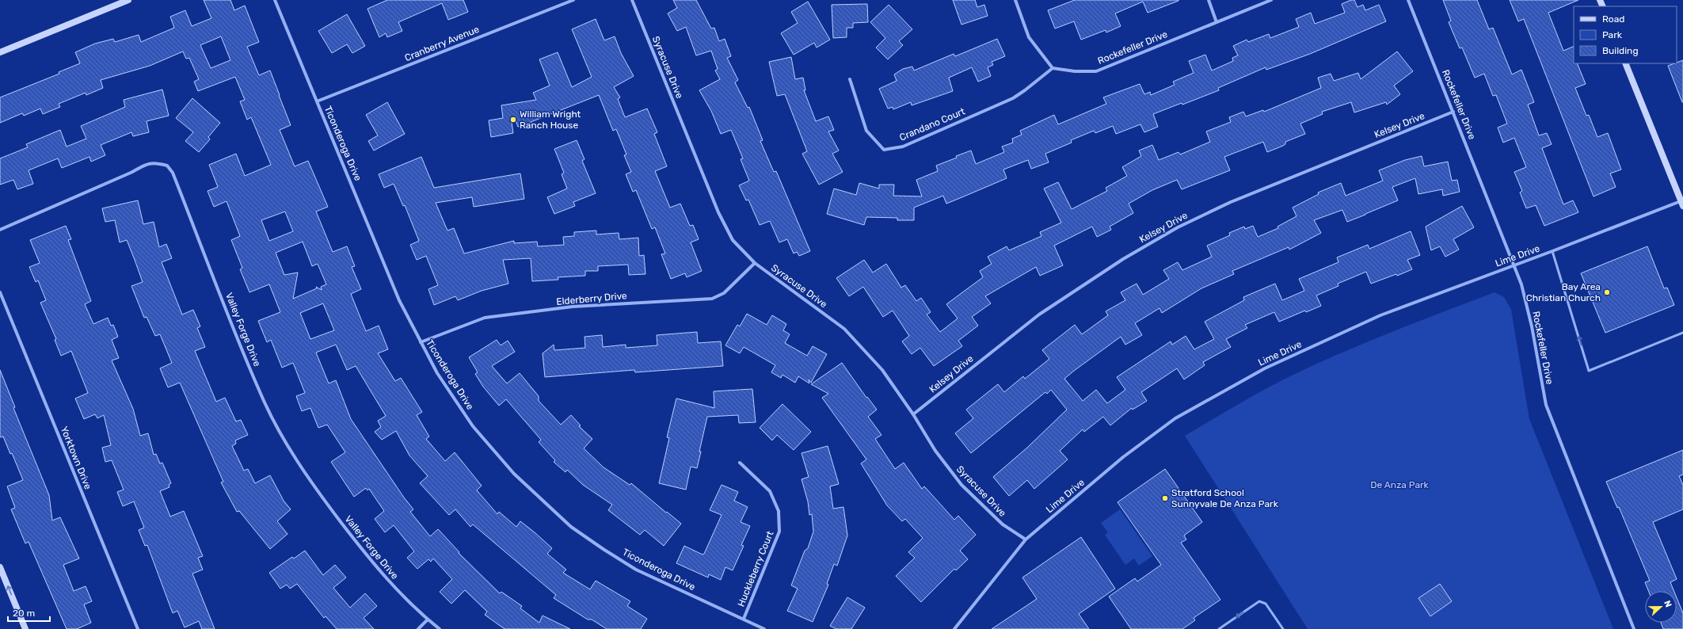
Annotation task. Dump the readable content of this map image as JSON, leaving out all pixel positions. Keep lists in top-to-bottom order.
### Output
{
  "streets": {
    "street": [
      "Cranberry Avenue",
      "Rockefeller Drive",
      "Syracuse Drive",
      "Crandano Court",
      "Kelsey Drive",
      "Ticonderoga Drive",
      "Lime Drive",
      "Elderberry Drive",
      "Valley Forge Drive",
      "Yorktown Drive",
      "Huckleberry Court"
    ]
  },
  "crossings": [
    ["Cranberry Avenue", "Ticonderoga Drive"],
    ["Rockefeller Drive", "Crandano Court"],
    ["Rockefeller Drive", "Kelsey Drive"],
    ["Rockefeller Drive", "Lime Drive"],
    ["Syracuse Drive", "Kelsey Drive"],
    ["Syracuse Drive", "Lime Drive"],
    ["Syracuse Drive", "Elderberry Drive"],
    ["Ticonderoga Drive", "Elderberry Drive"],
    ["Ticonderoga Drive", "Huckleberry Court"]
  ],
  "parks": ["De Anza Park"],
  "places": ["William Wright Ranch House", "Bay Area Christian Church", "Stratford School Sunnyvale De Anza Park"],
  "legend": ["Road", "Park", "Building"],
  "scale_bar": "20 m",
  "north": "right"
}
